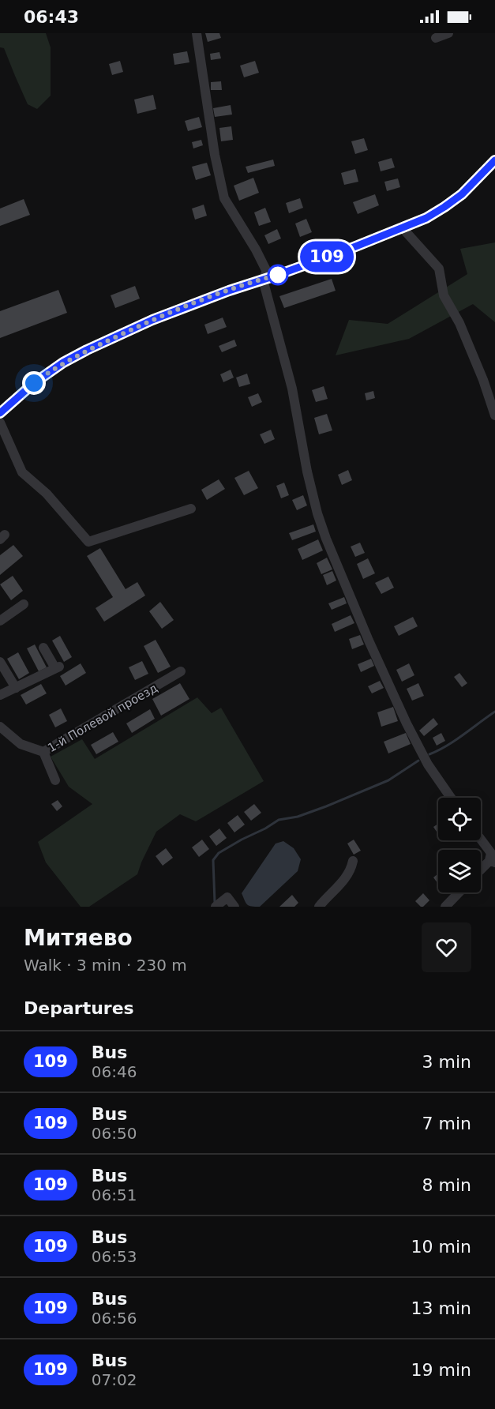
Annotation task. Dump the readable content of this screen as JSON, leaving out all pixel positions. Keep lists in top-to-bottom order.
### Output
{
  "streets": {
    "street": ["1-й Полевой проезд"]
  },
  "lines": ["bus line 109"],
  "page": {
    "status": "06:43",
    "on_map": "109",
    "heading": [
      ["Митяево", "Walk · 3 min · 230 m"],
      "Departures"
    ],
    "list": [
      {
        "mark": "109",
        "name": "Bus",
        "note": "06:46",
        "value": "3 min"
      },
      {
        "mark": "109",
        "name": "Bus",
        "note": "06:50",
        "value": "7 min"
      },
      {
        "mark": "109",
        "name": "Bus",
        "note": "06:51",
        "value": "8 min"
      },
      {
        "mark": "109",
        "name": "Bus",
        "note": "06:53",
        "value": "10 min"
      },
      {
        "mark": "109",
        "name": "Bus",
        "note": "06:56",
        "value": "13 min"
      },
      {
        "mark": "109",
        "name": "Bus",
        "note": "07:02",
        "value": "19 min"
      }
    ]
  }
}
